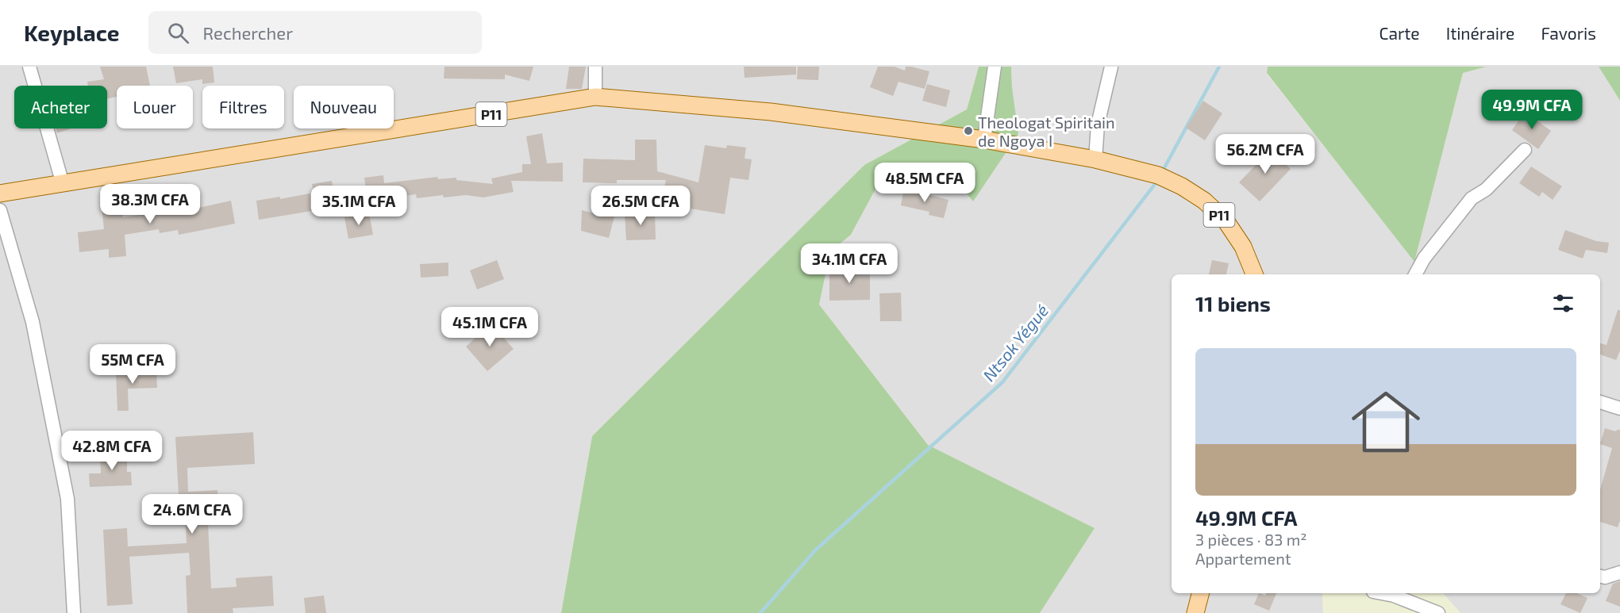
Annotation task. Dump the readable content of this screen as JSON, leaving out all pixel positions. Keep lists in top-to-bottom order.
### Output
{
  "streets": {
    "main road": ["P11"]
  },
  "water": ["Ntsok Yégué"],
  "places": ["Theologat Spiritain de Ngoya I"],
  "page": {
    "header": "Keyplace",
    "search": "Rechercher",
    "nav": ["Carte", "Itinéraire", "Favoris"],
    "chip": [
      "Acheter",
      "Louer",
      "Filtres",
      "Nouveau"
    ],
    "price": [
      "49.9M CFA",
      "56.2M CFA",
      "48.5M CFA",
      "38.3M CFA",
      "35.1M CFA",
      "26.5M CFA",
      "34.1M CFA",
      "45.1M CFA",
      "55M CFA",
      "42.8M CFA",
      "24.6M CFA"
    ],
    "heading": "11 biens",
    "list": [
      {
        "name": "49.9M CFA",
        "note": "3 pièces · 83 m² · Appartement"
      }
    ]
  }
}
